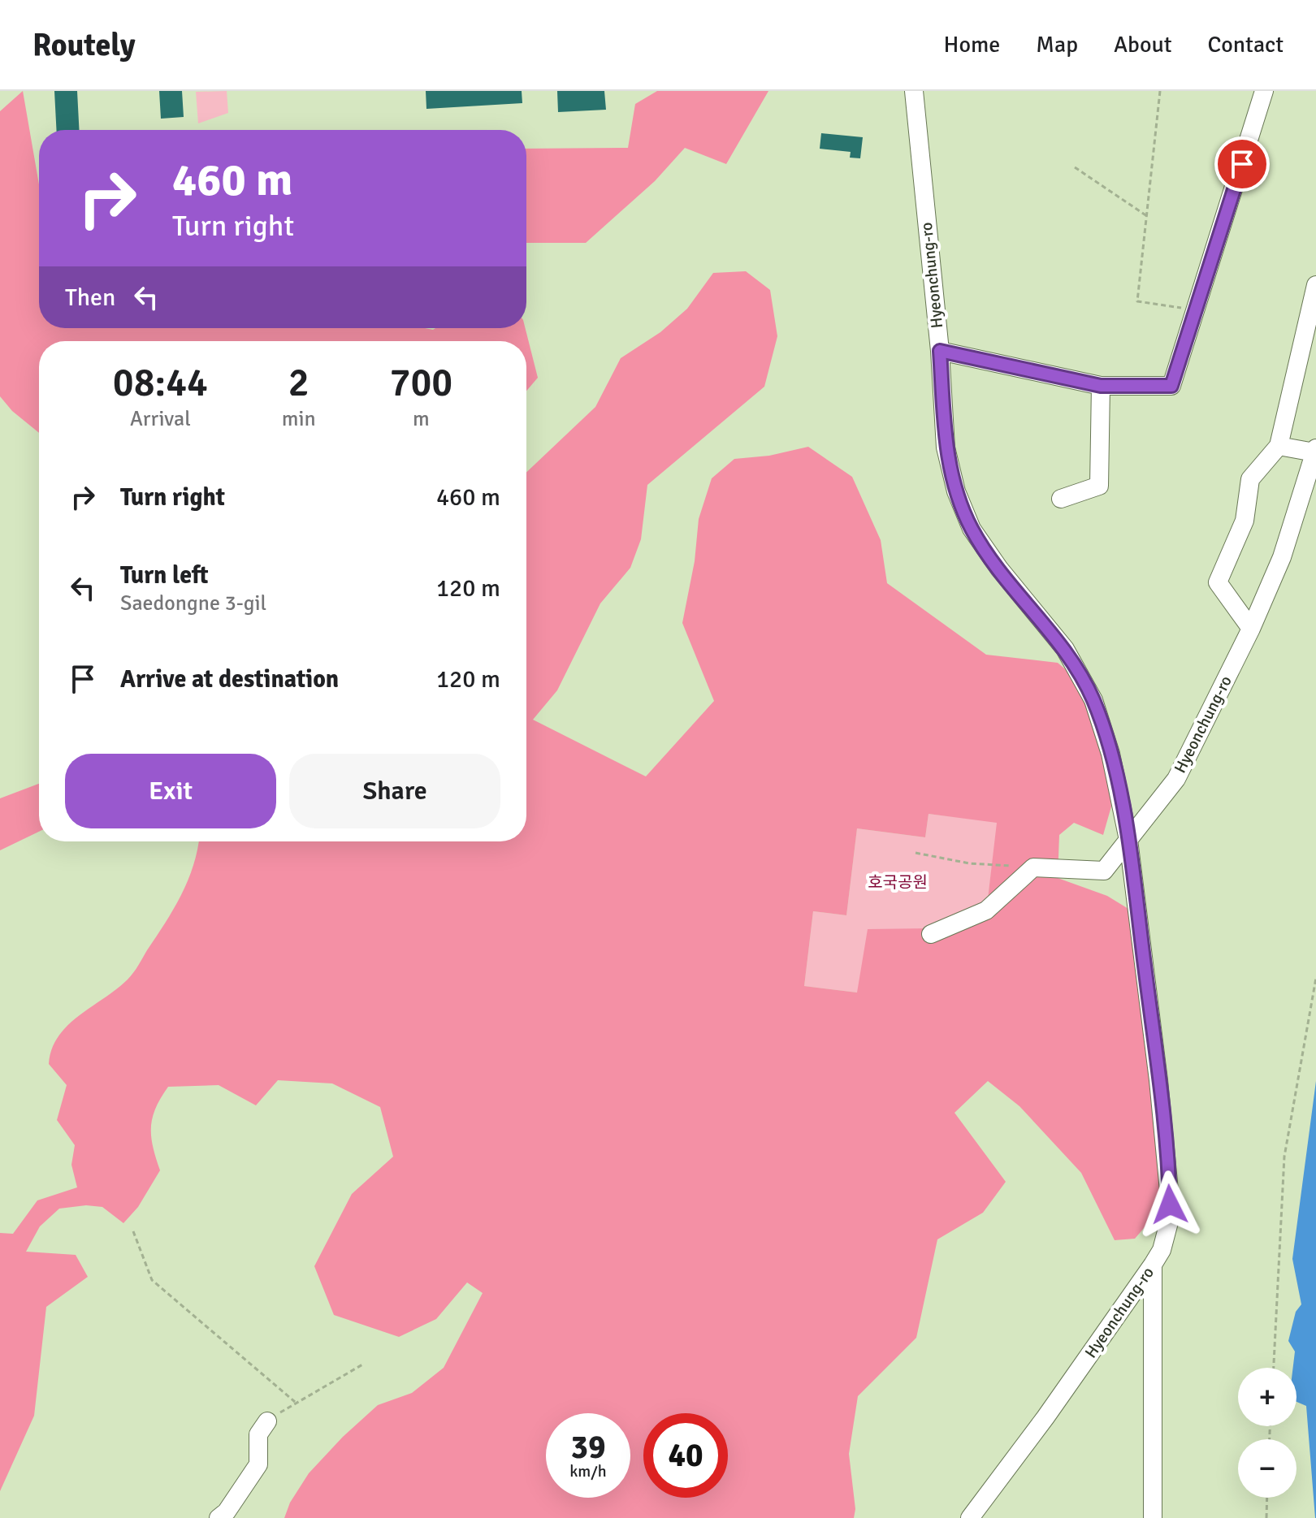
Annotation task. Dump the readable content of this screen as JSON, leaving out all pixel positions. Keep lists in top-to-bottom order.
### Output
{
  "streets": {
    "street": ["Hyeonchung-ro"]
  },
  "parks": ["호국공원"],
  "page": {
    "header": "Routely",
    "nav": [
      "Home",
      "Map",
      "About",
      "Contact"
    ],
    "turn": ["460 m", "Turn right"],
    "then": "Then",
    "eta": [
      "08:44",
      "Arrival",
      "2",
      "min",
      "700",
      "m"
    ],
    "list": [
      {
        "name": "Turn right",
        "value": "460 m"
      },
      {
        "name": "Turn left",
        "note": "Saedongne 3-gil",
        "value": "120 m"
      },
      {
        "name": "Arrive at destination",
        "value": "120 m"
      }
    ],
    "buttons": ["Exit", "Share"],
    "map_buttons": ["+", "−"],
    "speed": "39 km/h",
    "limit": "40"
  }
}
